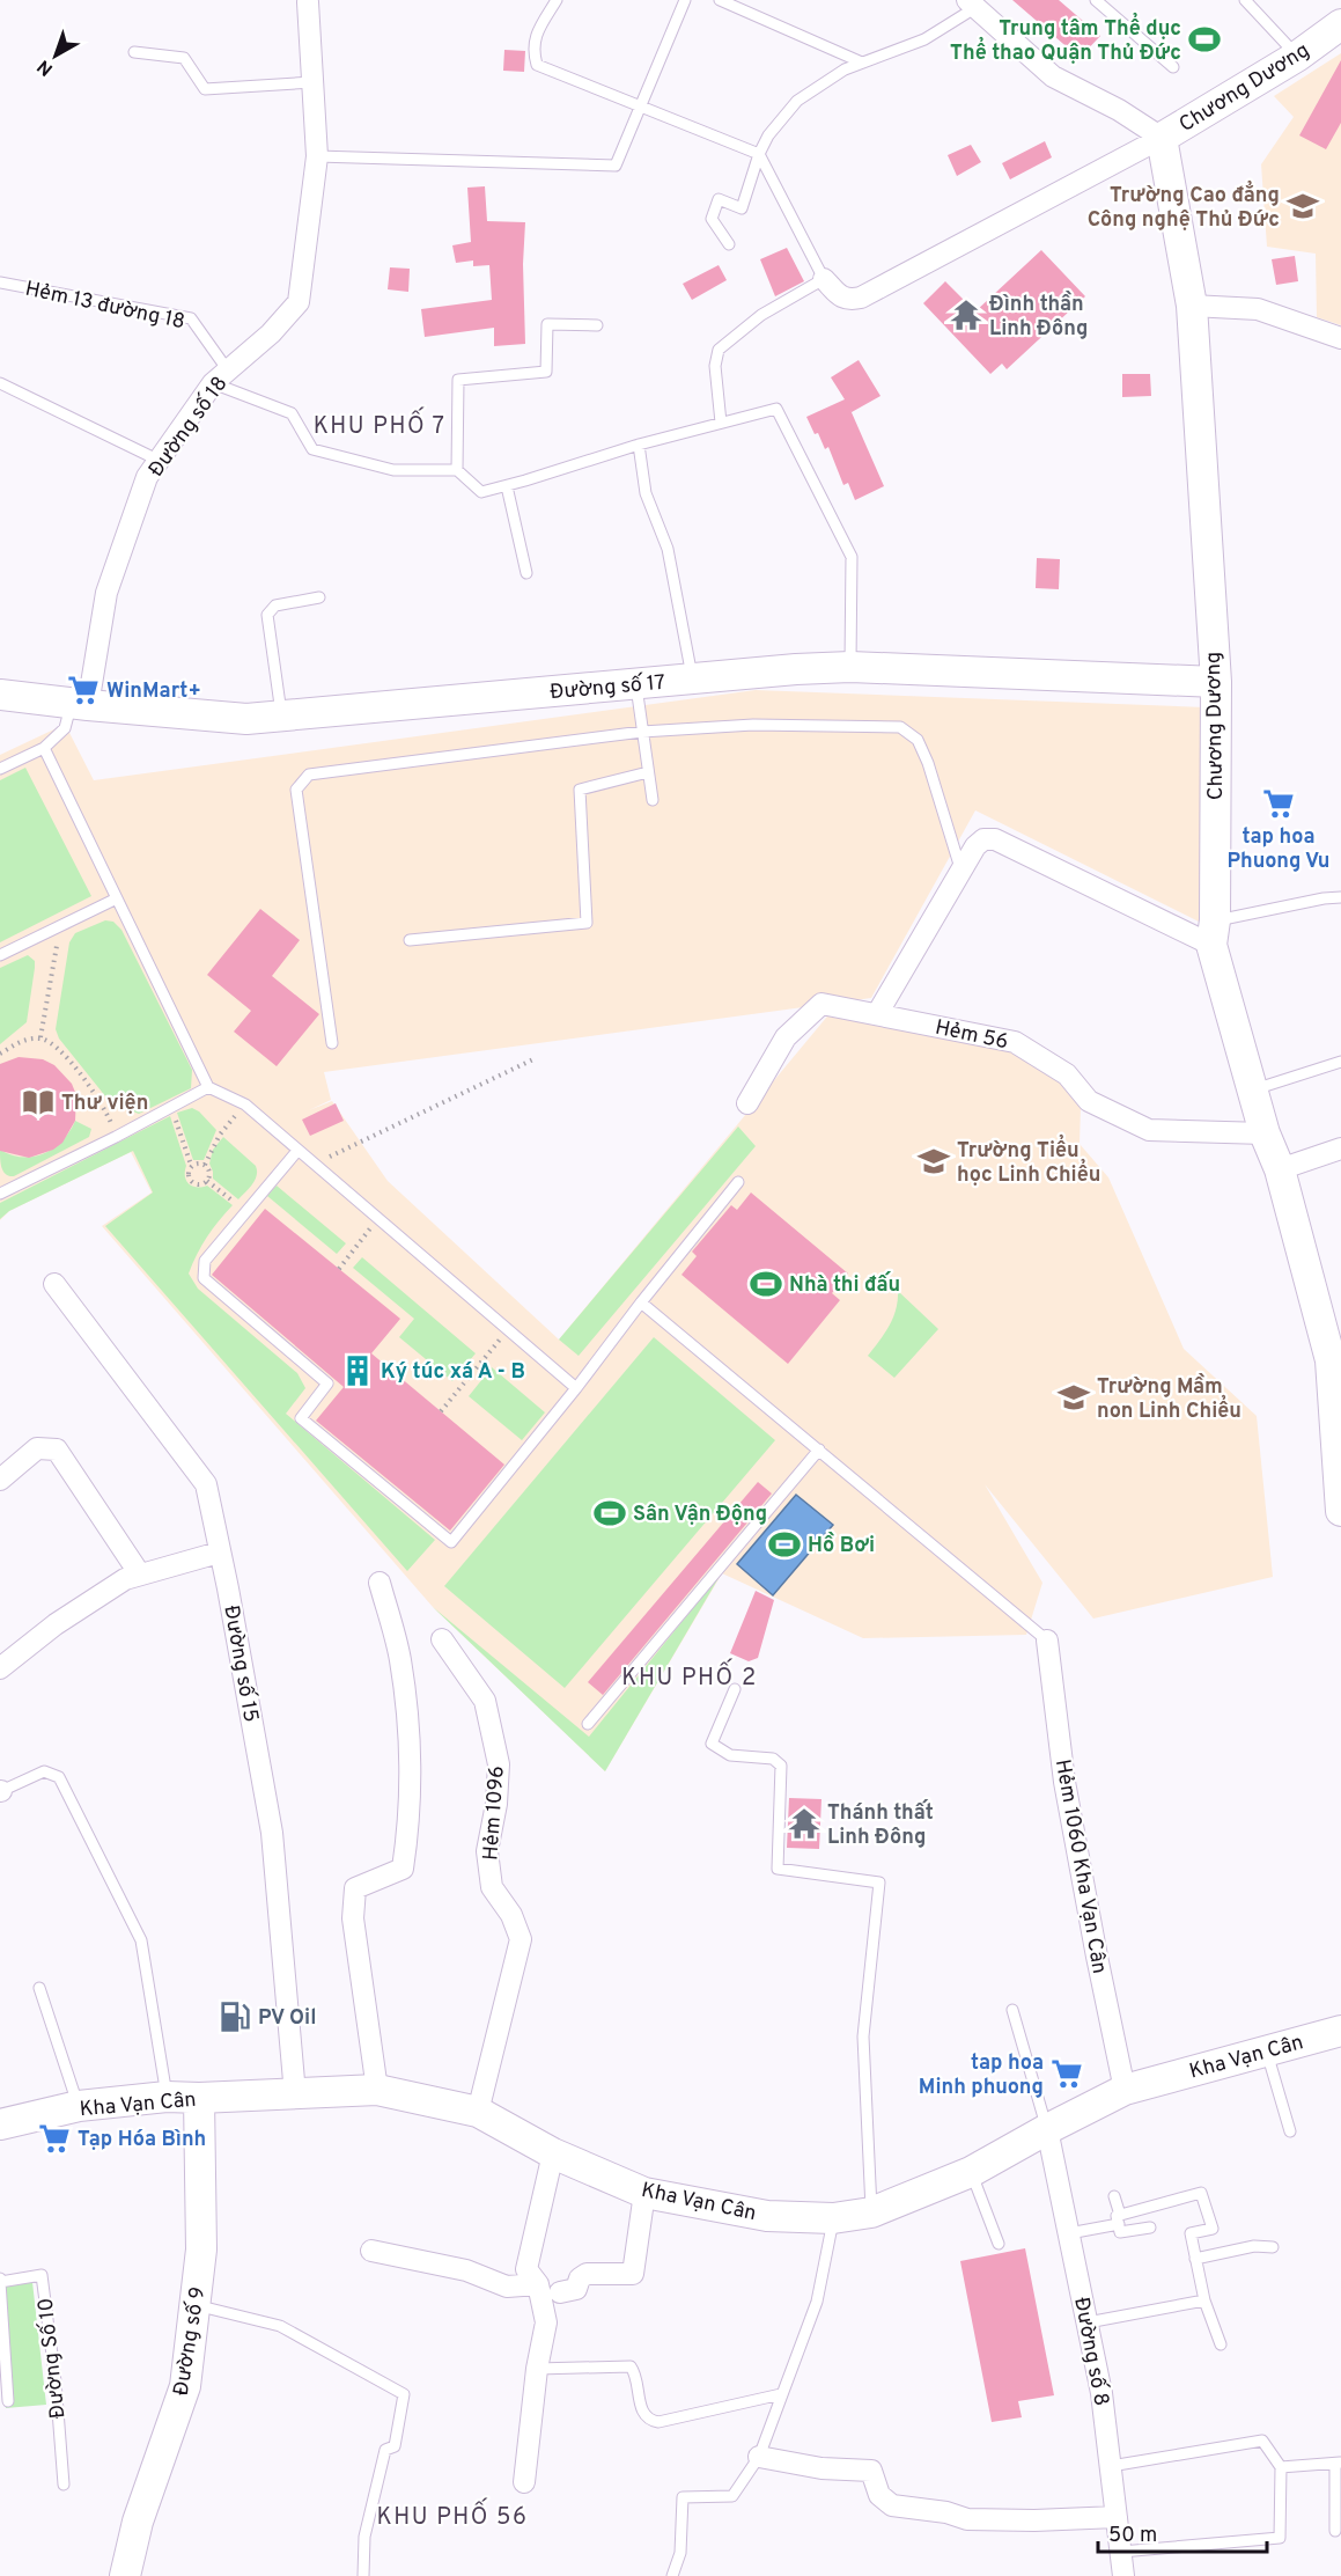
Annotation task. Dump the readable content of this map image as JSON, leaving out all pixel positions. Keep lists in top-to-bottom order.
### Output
{
  "streets": {
    "street": [
      "Chương Dương",
      "Đường số 18",
      "Đường số 17",
      "Hẻm 56",
      "Đường số 15",
      "Hẻm 1096",
      "Hẻm 1060 Kha Vạn Cân",
      "Kha Vạn Cân",
      "Đường số 9",
      "Đường số 8"
    ],
    "lane": ["Hẻm 13 đường 18", "Đường Số 10"]
  },
  "crossings": [
    ["Chương Dương", "Đường số 17"],
    ["Chương Dương", "Hẻm 56"],
    ["Hẻm 13 đường 18", "Đường số 18"],
    ["Đường số 18", "Đường số 17"],
    ["Đường số 15", "Kha Vạn Cân"],
    ["Hẻm 1096", "Kha Vạn Cân"],
    ["Hẻm 1060 Kha Vạn Cân", "Kha Vạn Cân"],
    ["Kha Vạn Cân", "Đường số 9"],
    ["Kha Vạn Cân", "Đường số 8"]
  ],
  "districts": ["KHU PHỐ 7", "KHU PHỐ 2", "KHU PHỐ 56"],
  "places": {
    "sports": [
      "Trung tâm Thể dục Thể thao Quận Thủ Đức",
      "Nhà thi đấu",
      "Sân Vận Động",
      "Hồ Bơi"
    ],
    "school or university": ["Trường Cao đẳng Công nghệ Thủ Đức", "Trường Tiểu học Linh Chiểu", "Trường Mầm non Linh Chiểu"],
    "temple": ["Đình thần Linh Đông", "Thánh thất Linh Đông"],
    "supermarket": [
      "WinMart+",
      "tap hoa Phuong Vu",
      "tap hoa Minh phuong",
      "Tạp Hóa Bình"
    ],
    "library": ["Thư viện"],
    "building": ["Ký túc xá A - B"],
    "fuel station": ["PV Oil"]
  },
  "scale_bar": "50 m",
  "north": "bottom left"
}
